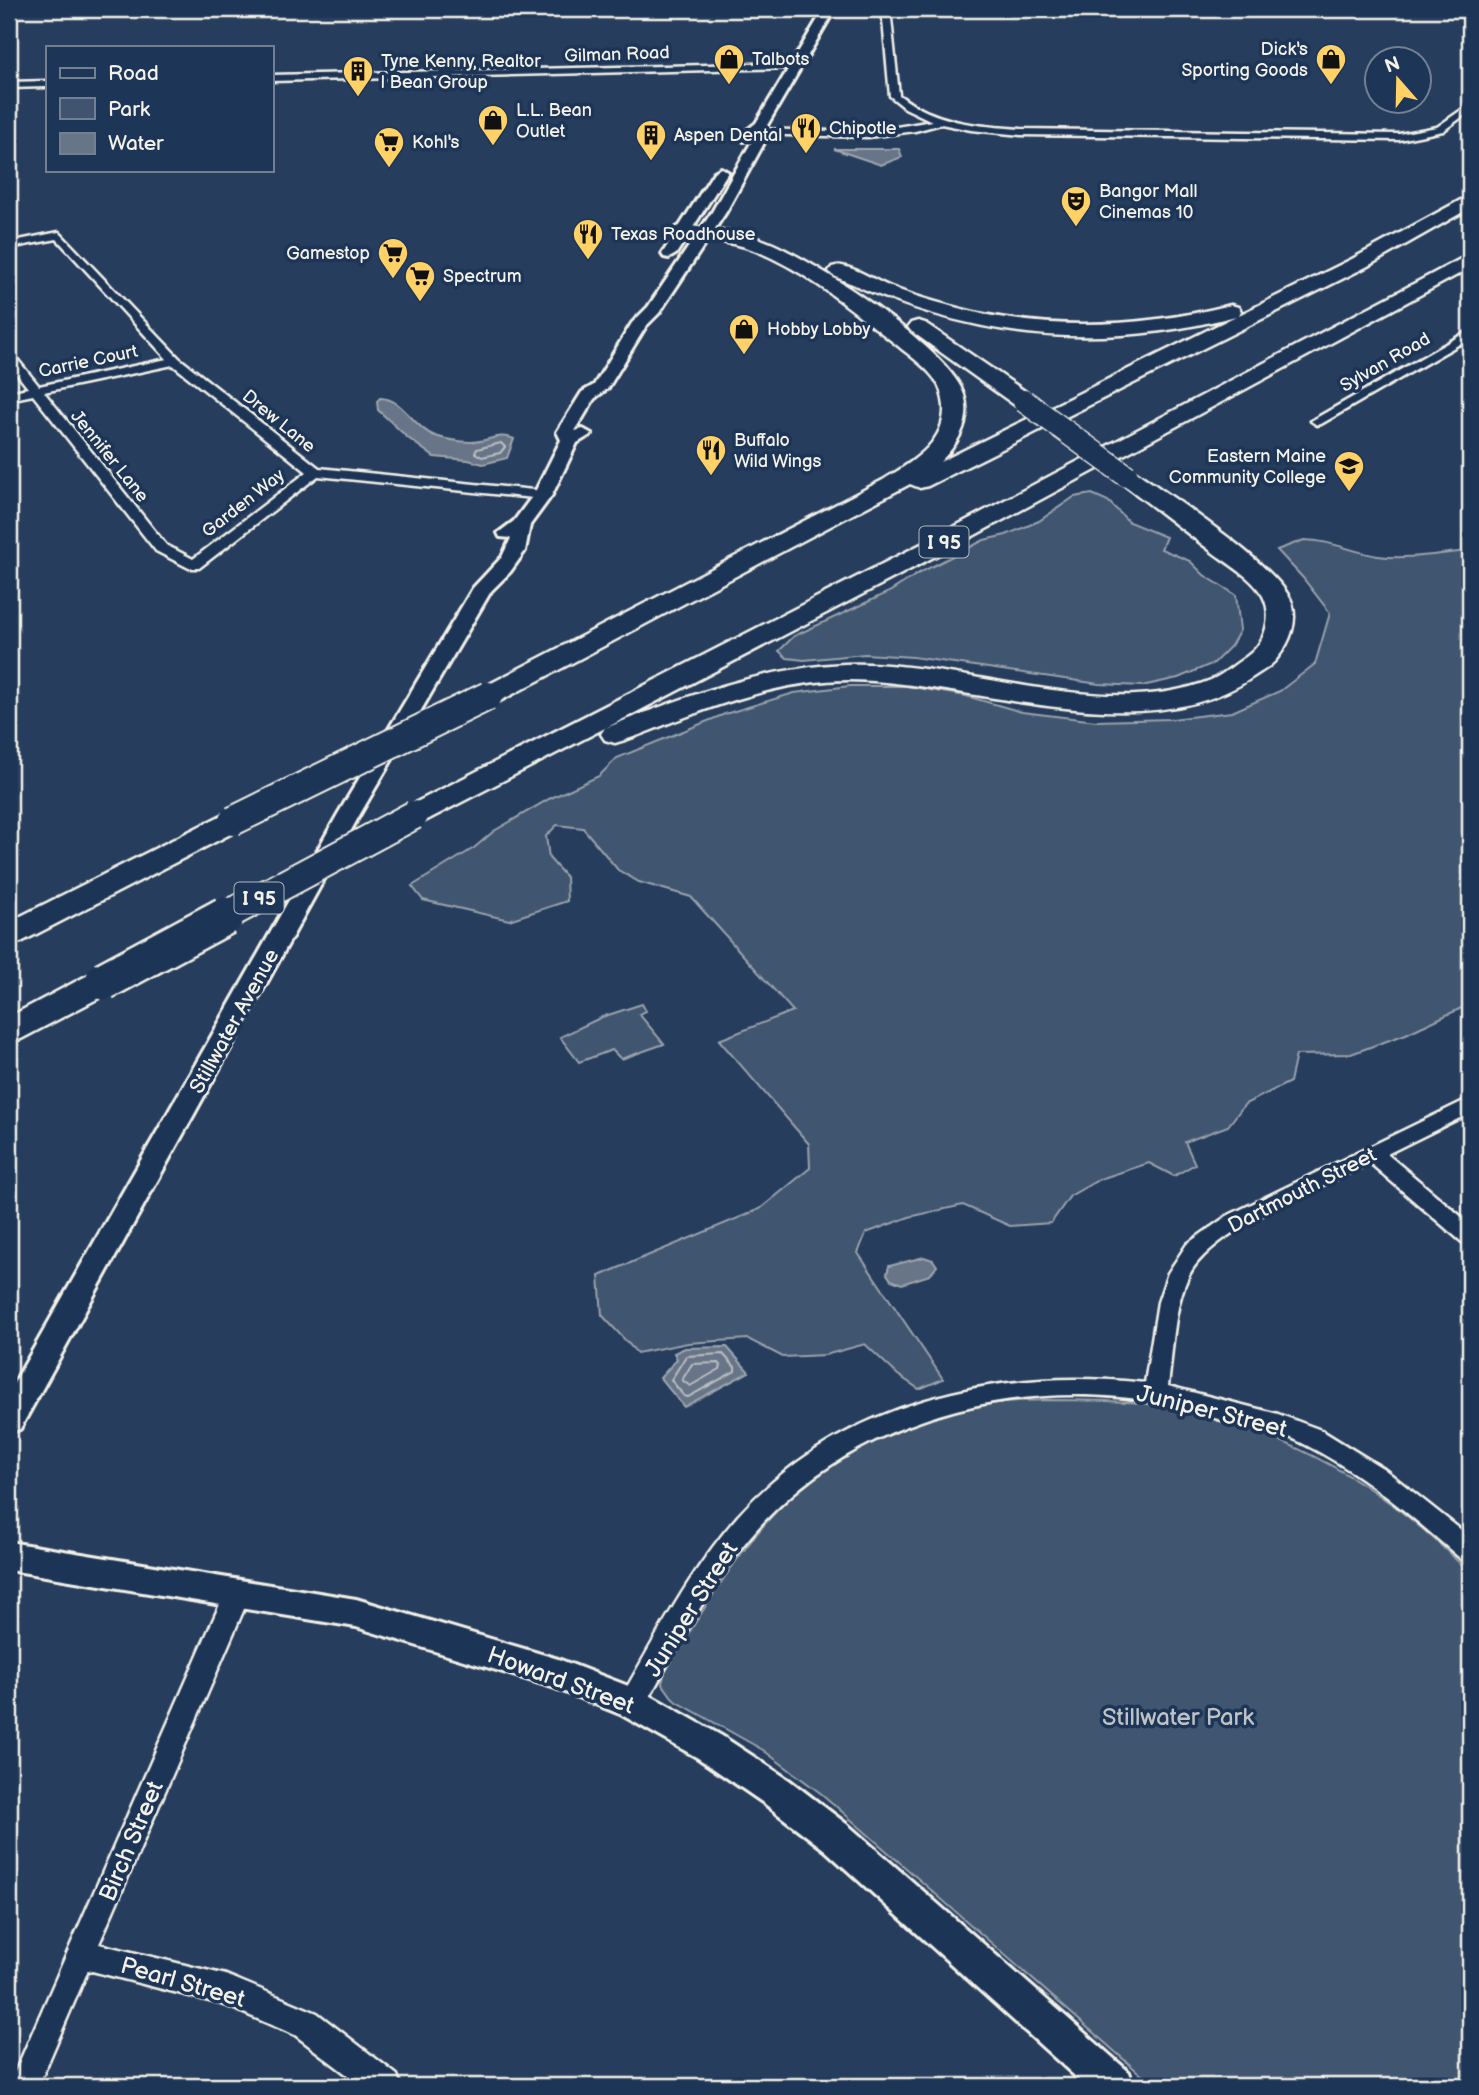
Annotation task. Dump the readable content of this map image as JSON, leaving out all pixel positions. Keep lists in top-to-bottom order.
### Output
{
  "streets": {
    "highway": ["I 95"],
    "main road": ["Stillwater Avenue"],
    "street": [
      "Gilman Road",
      "Carrie Court",
      "Sylvan Road",
      "Drew Lane",
      "Jennifer Lane",
      "Garden Way",
      "Dartmouth Street",
      "Juniper Street",
      "Howard Street",
      "Birch Street",
      "Pearl Street"
    ]
  },
  "crossings": [
    ["Gilman Road", "Stillwater Avenue"],
    ["Carrie Court", "Drew Lane"],
    ["Carrie Court", "Jennifer Lane"],
    ["Drew Lane", "Garden Way"],
    ["Drew Lane", "Stillwater Avenue"],
    ["Jennifer Lane", "Garden Way"],
    ["Dartmouth Street", "Juniper Street"],
    ["Juniper Street", "Howard Street"],
    ["Howard Street", "Birch Street"],
    ["Birch Street", "Pearl Street"]
  ],
  "parks": ["Stillwater Park"],
  "places": {
    "shop": [
      "Talbots",
      "Dick's Sporting Goods",
      "L.L. Bean Outlet",
      "Hobby Lobby"
    ],
    "building": ["Tyne Kenny, Realtor | Bean Group", "Aspen Dental"],
    "restaurant": ["Chipotle", "Texas Roadhouse", "Buffalo Wild Wings"],
    "supermarket": ["Kohl's", "Gamestop", "Spectrum"],
    "theatre": ["Bangor Mall Cinemas 10"],
    "school or university": ["Eastern Maine Community College"]
  },
  "legend": ["Road", "Park", "Water"],
  "north": "top"
}
